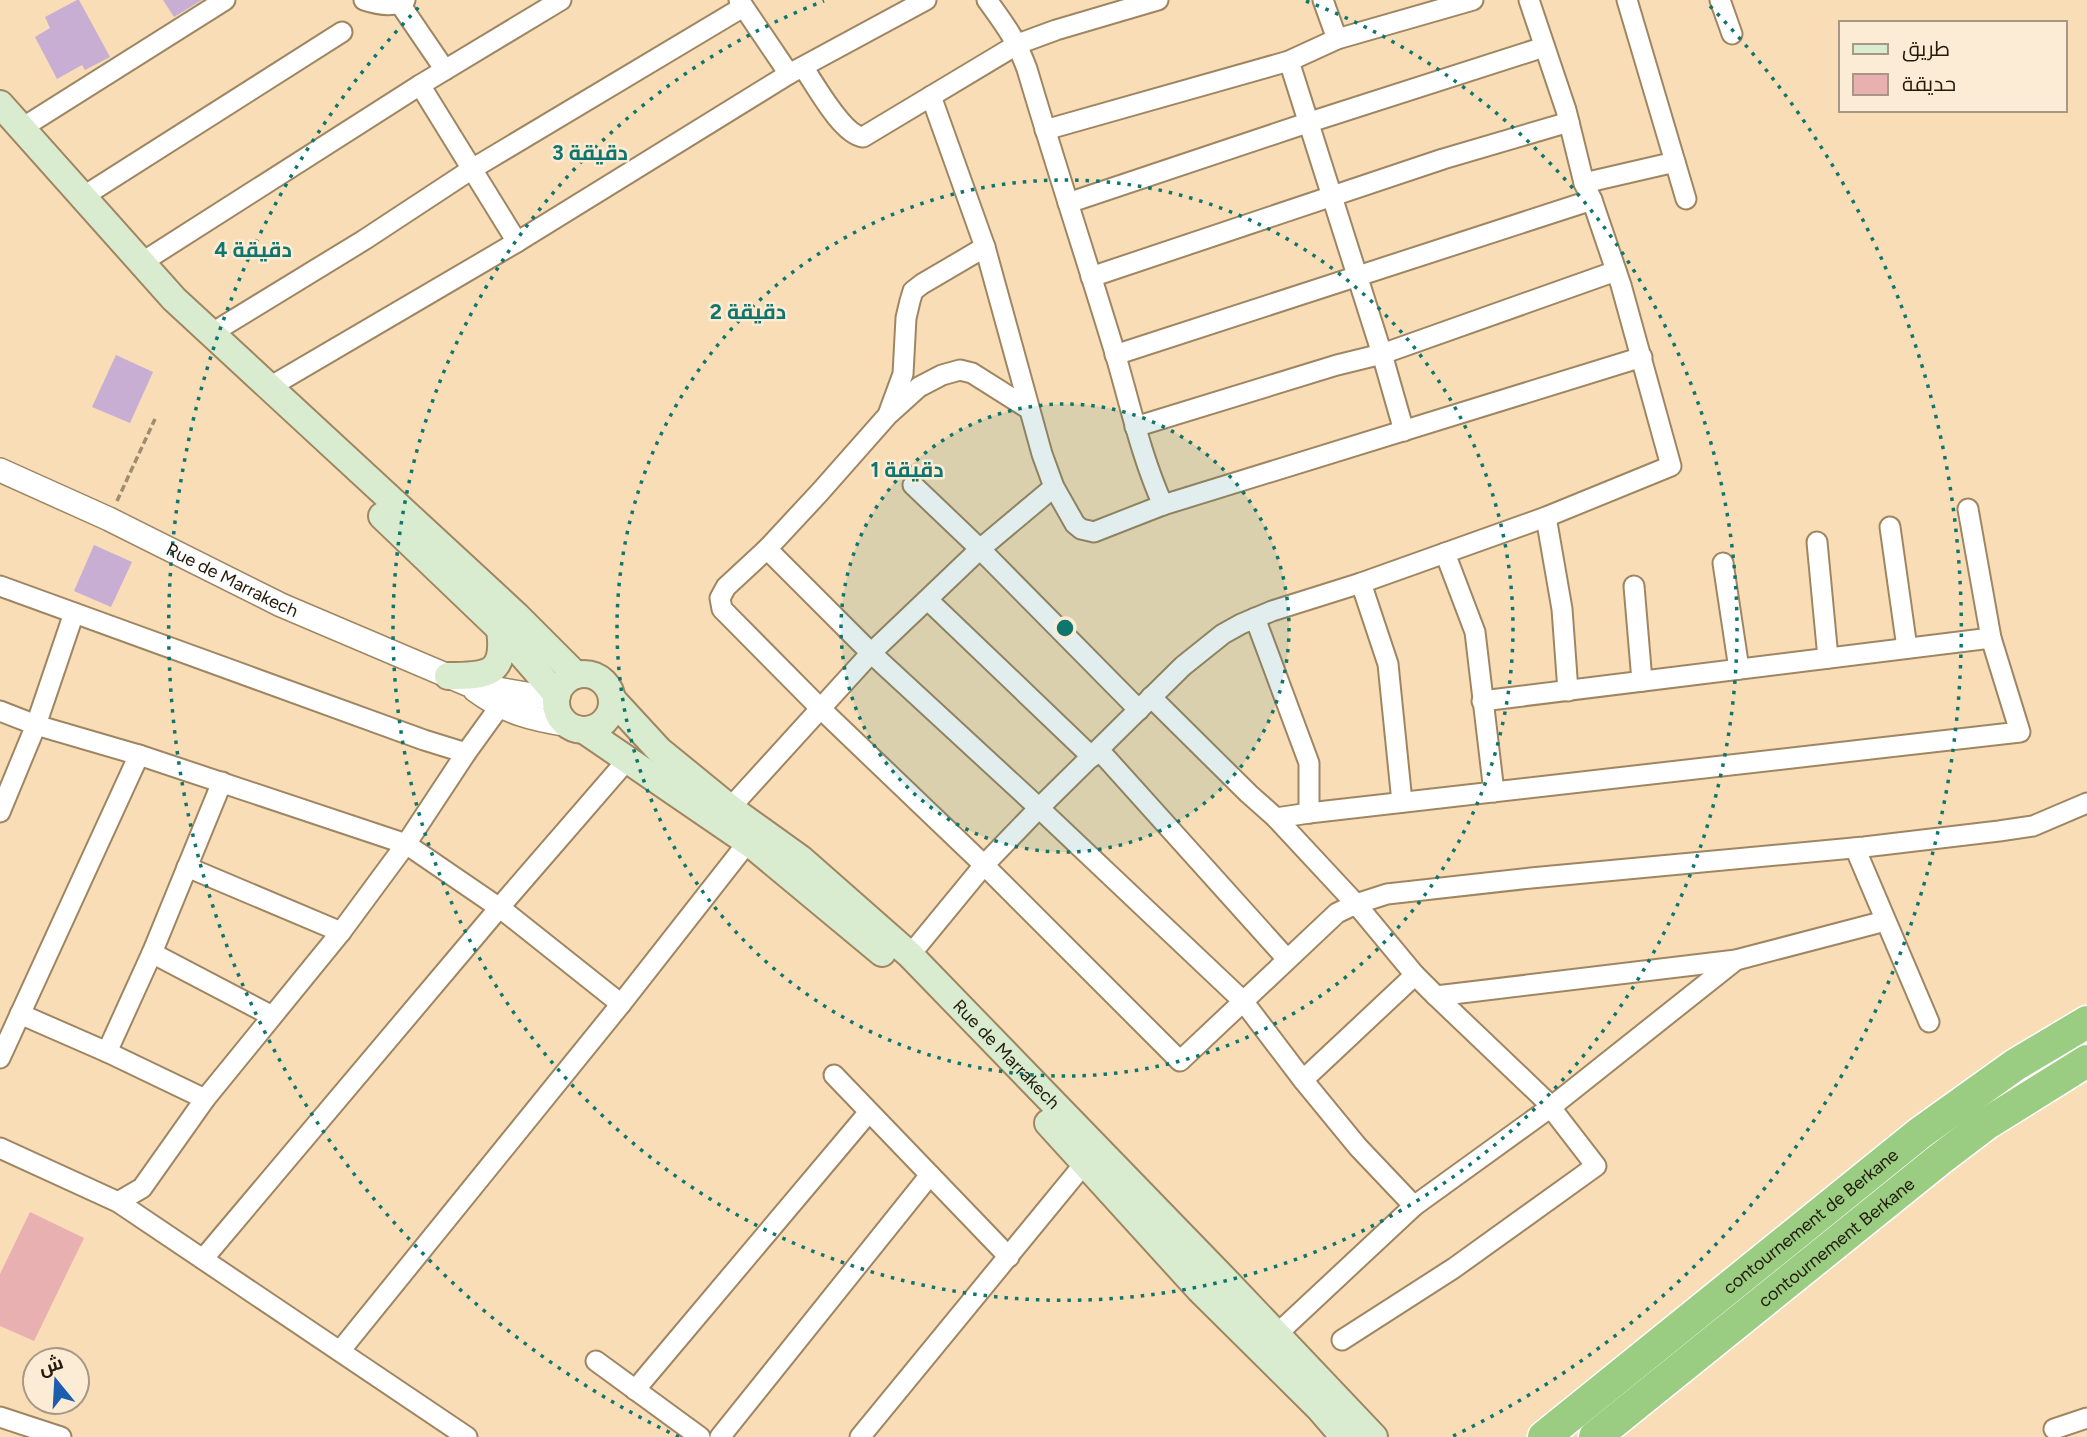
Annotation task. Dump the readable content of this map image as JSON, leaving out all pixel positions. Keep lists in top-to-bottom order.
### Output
{
  "streets": {
    "highway": ["contournement de Berkane", "contournement Berkane"],
    "main road": ["Rue de Marrakech"]
  },
  "legend": ["طريق", "حديقة"],
  "north": "top",
  "rings": [
    "3 دقيقة",
    "4 دقيقة",
    "2 دقيقة",
    "1 دقيقة"
  ]
}
